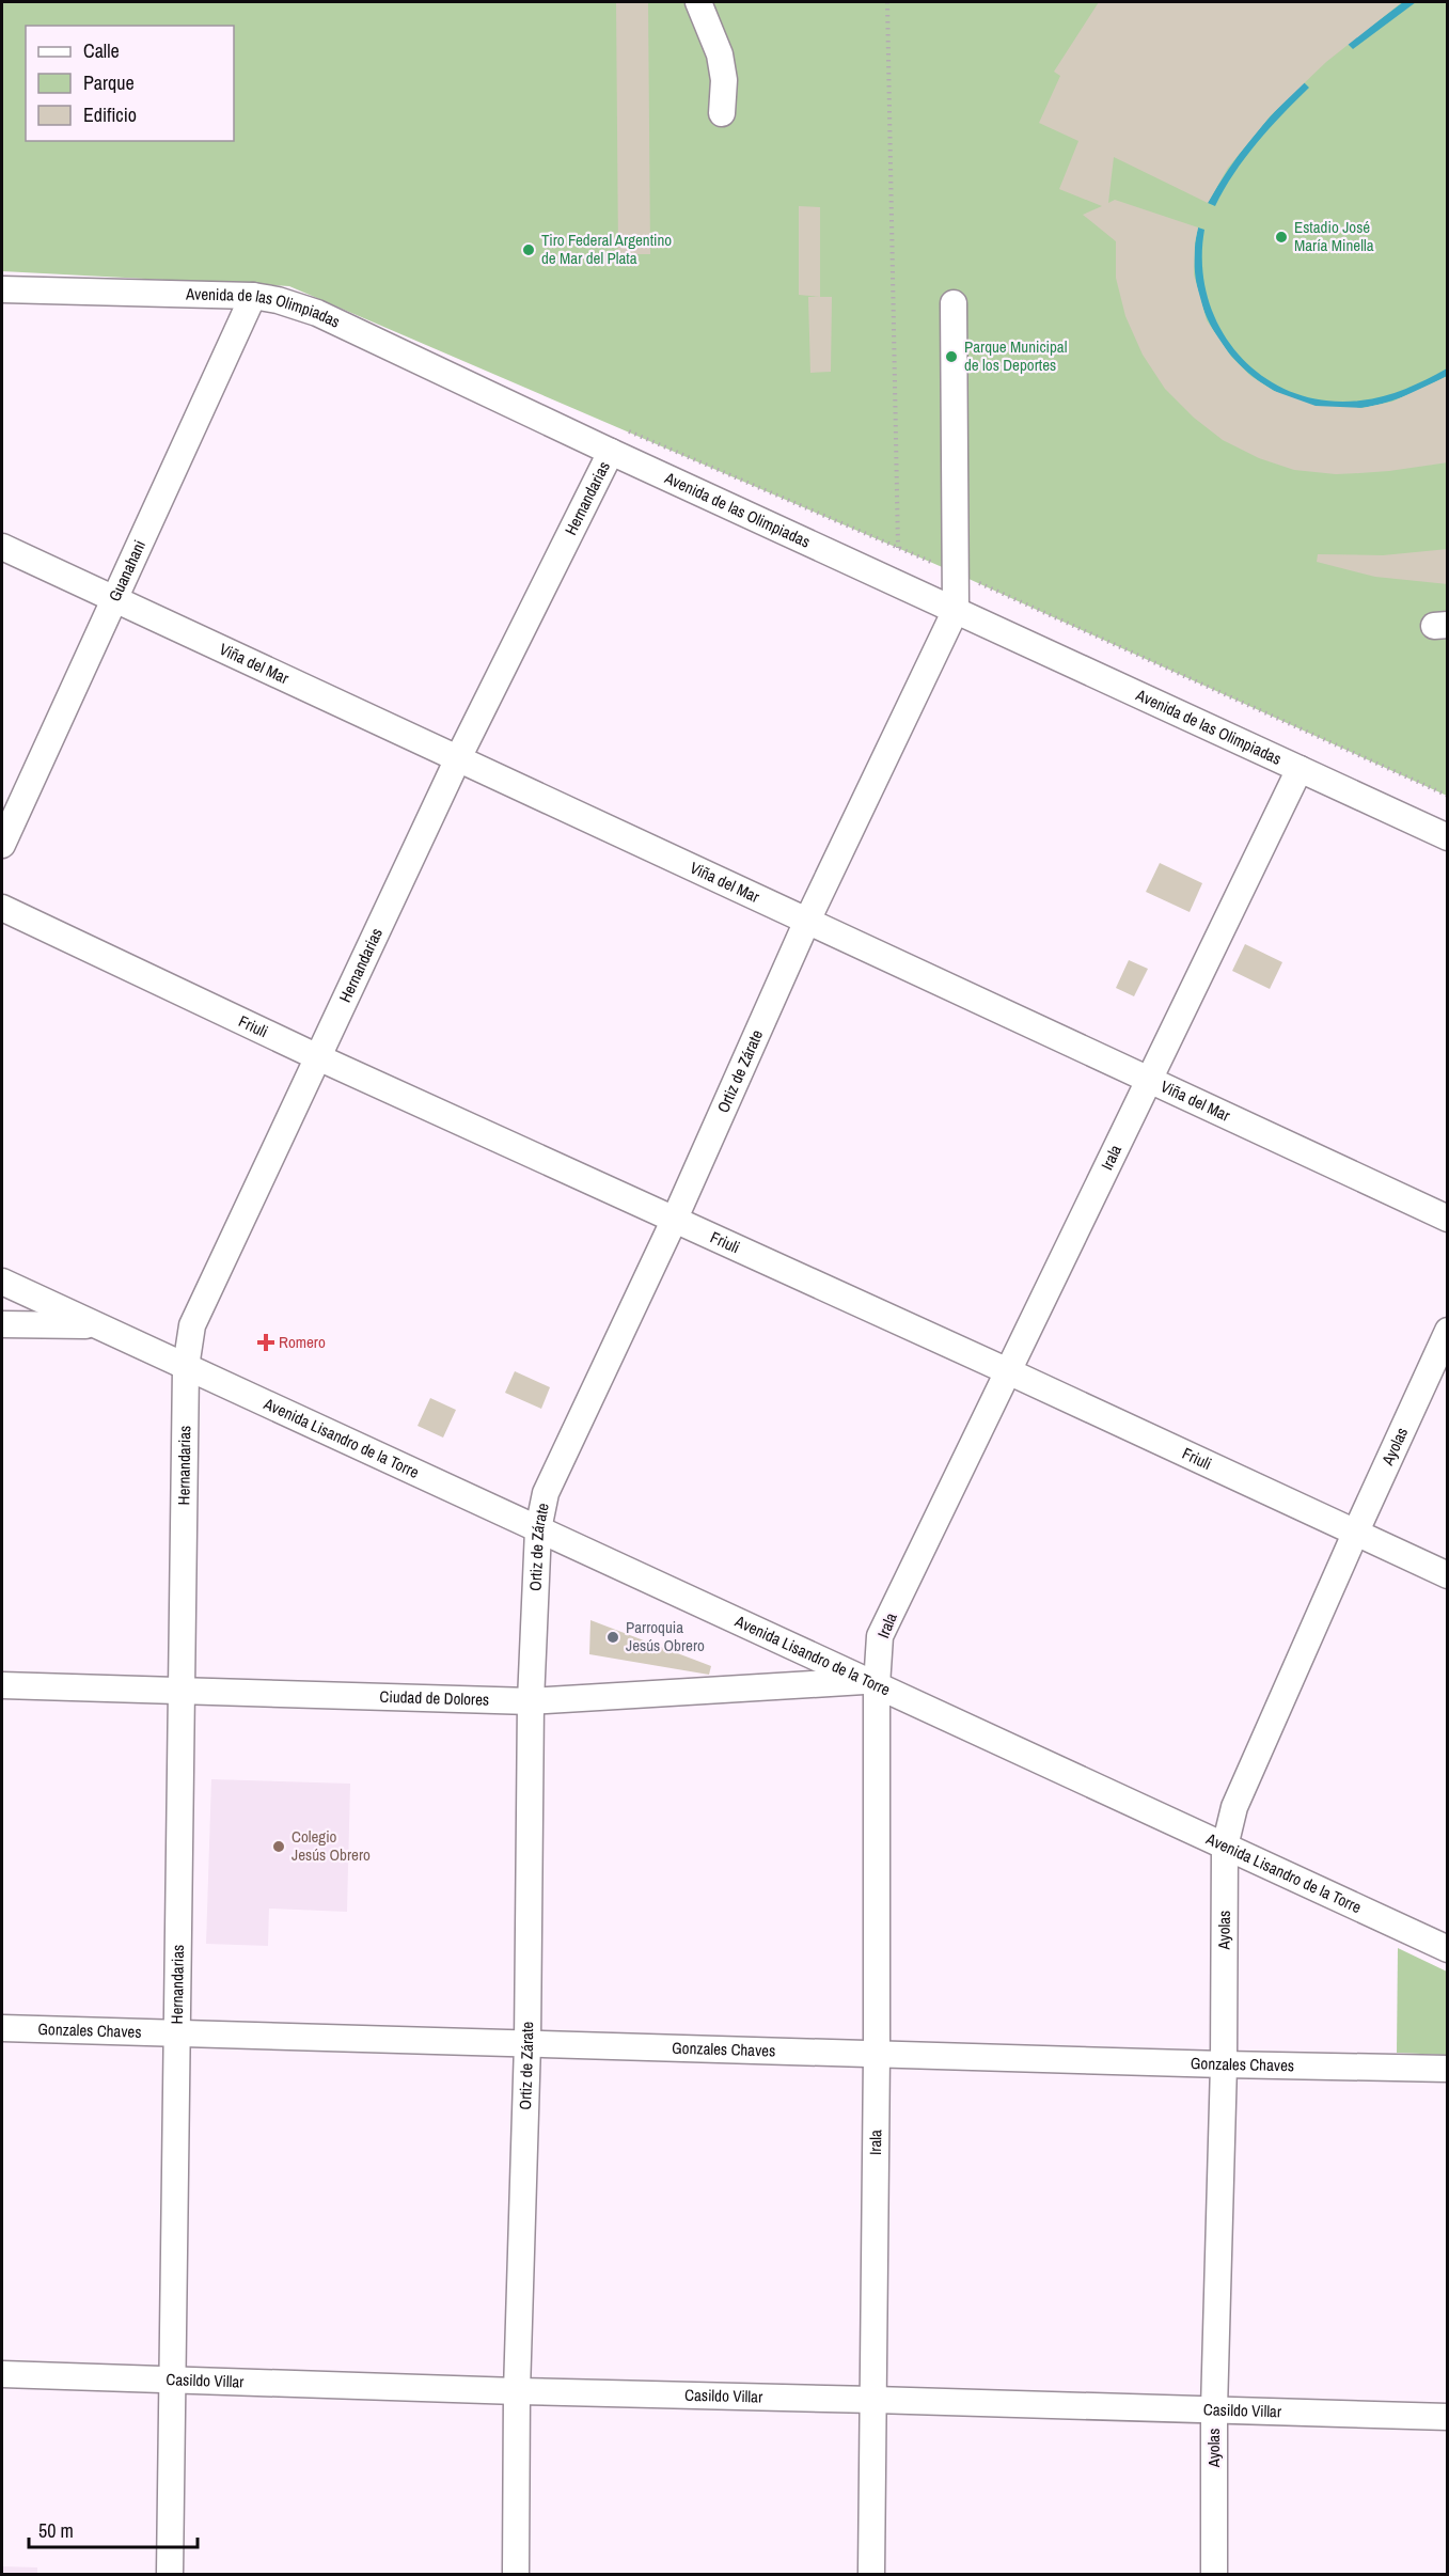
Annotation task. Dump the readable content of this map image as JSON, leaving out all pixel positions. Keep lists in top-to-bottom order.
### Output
{
  "streets": {
    "street": [
      "Avenida de las Olimpiadas",
      "Hernandarias",
      "Guanahani",
      "Viña del Mar",
      "Friuli",
      "Ortiz de Zárate",
      "Irala",
      "Avenida Lisandro de la Torre",
      "Ayolas",
      "Ciudad de Dolores",
      "Gonzales Chaves",
      "Casildo Villar"
    ]
  },
  "crossings": [
    ["Avenida de las Olimpiadas", "Hernandarias"],
    ["Avenida de las Olimpiadas", "Guanahani"],
    ["Avenida de las Olimpiadas", "Ortiz de Zárate"],
    ["Avenida de las Olimpiadas", "Irala"],
    ["Hernandarias", "Viña del Mar"],
    ["Hernandarias", "Friuli"],
    ["Hernandarias", "Avenida Lisandro de la Torre"],
    ["Hernandarias", "Ciudad de Dolores"],
    ["Hernandarias", "Gonzales Chaves"],
    ["Hernandarias", "Casildo Villar"],
    ["Guanahani", "Viña del Mar"],
    ["Viña del Mar", "Ortiz de Zárate"],
    ["Viña del Mar", "Irala"],
    ["Friuli", "Ortiz de Zárate"],
    ["Friuli", "Irala"],
    ["Friuli", "Ayolas"],
    ["Ortiz de Zárate", "Avenida Lisandro de la Torre"],
    ["Ortiz de Zárate", "Ciudad de Dolores"],
    ["Ortiz de Zárate", "Gonzales Chaves"],
    ["Ortiz de Zárate", "Casildo Villar"],
    ["Irala", "Avenida Lisandro de la Torre"],
    ["Irala", "Ciudad de Dolores"],
    ["Irala", "Gonzales Chaves"],
    ["Irala", "Casildo Villar"],
    ["Avenida Lisandro de la Torre", "Ayolas"],
    ["Avenida Lisandro de la Torre", "Ciudad de Dolores"],
    ["Ayolas", "Gonzales Chaves"],
    ["Ayolas", "Casildo Villar"]
  ],
  "places": {
    "other": [
      "Estadio José María Minella",
      "Tiro Federal Argentino de Mar del Plata",
      "Parque Municipal de los Deportes",
      "Parroquia Jesús Obrero",
      "Colegio Jesús Obrero"
    ],
    "health": ["Romero"]
  },
  "legend": ["Calle", "Parque", "Edificio"],
  "scale_bar": "50 m"
}
